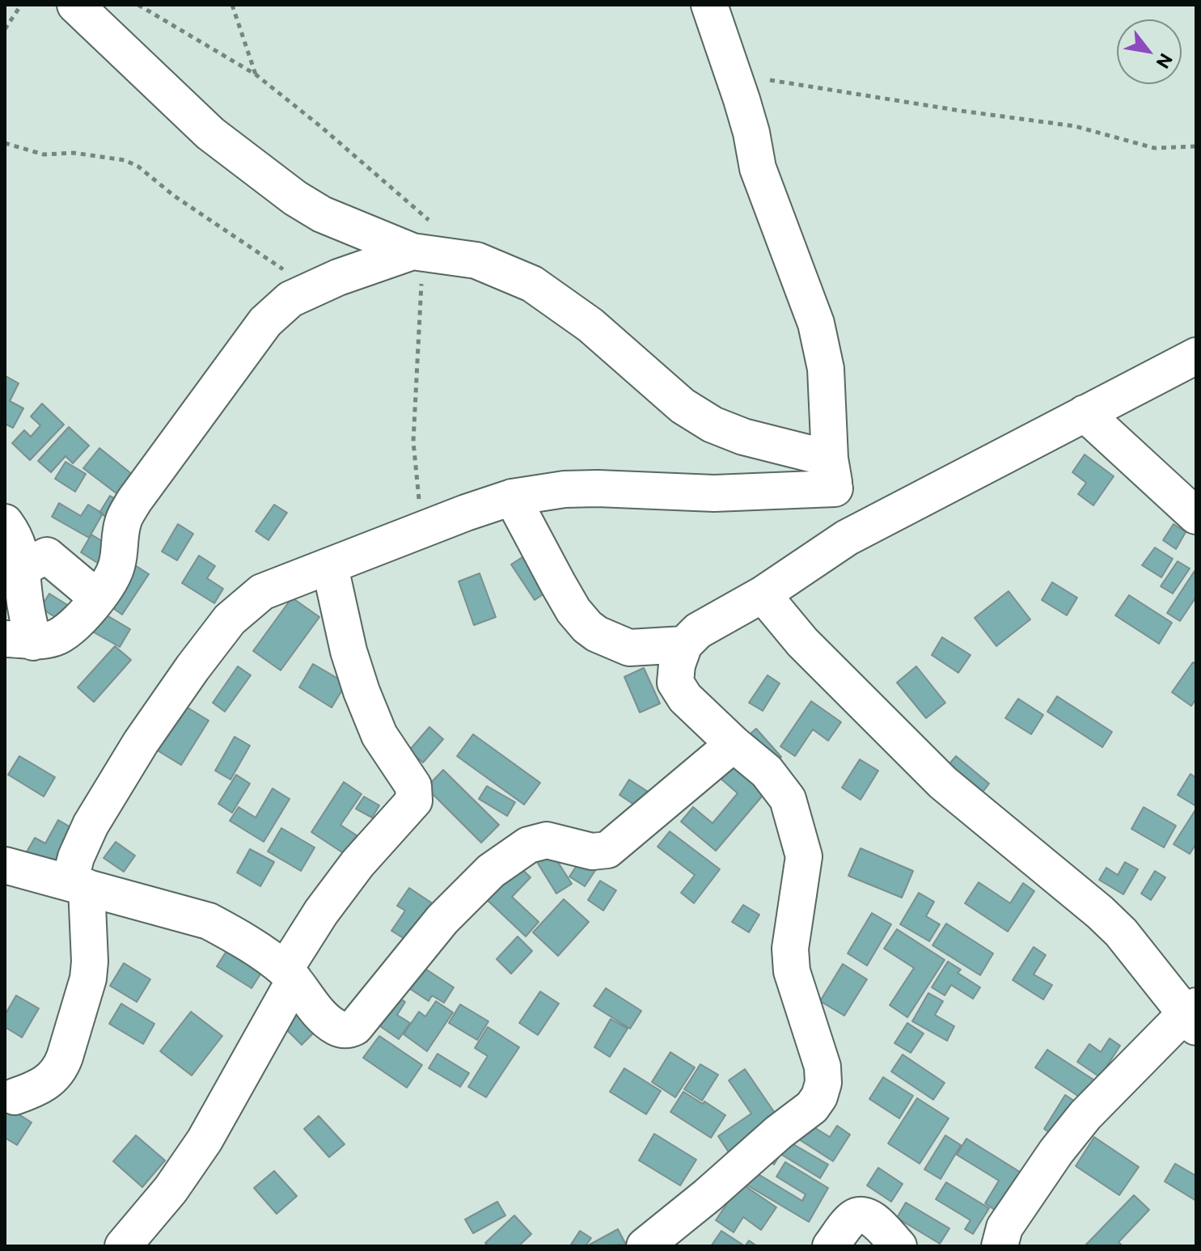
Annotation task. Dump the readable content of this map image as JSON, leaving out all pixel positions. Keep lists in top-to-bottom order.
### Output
{
  "north": "bottom right"
}
